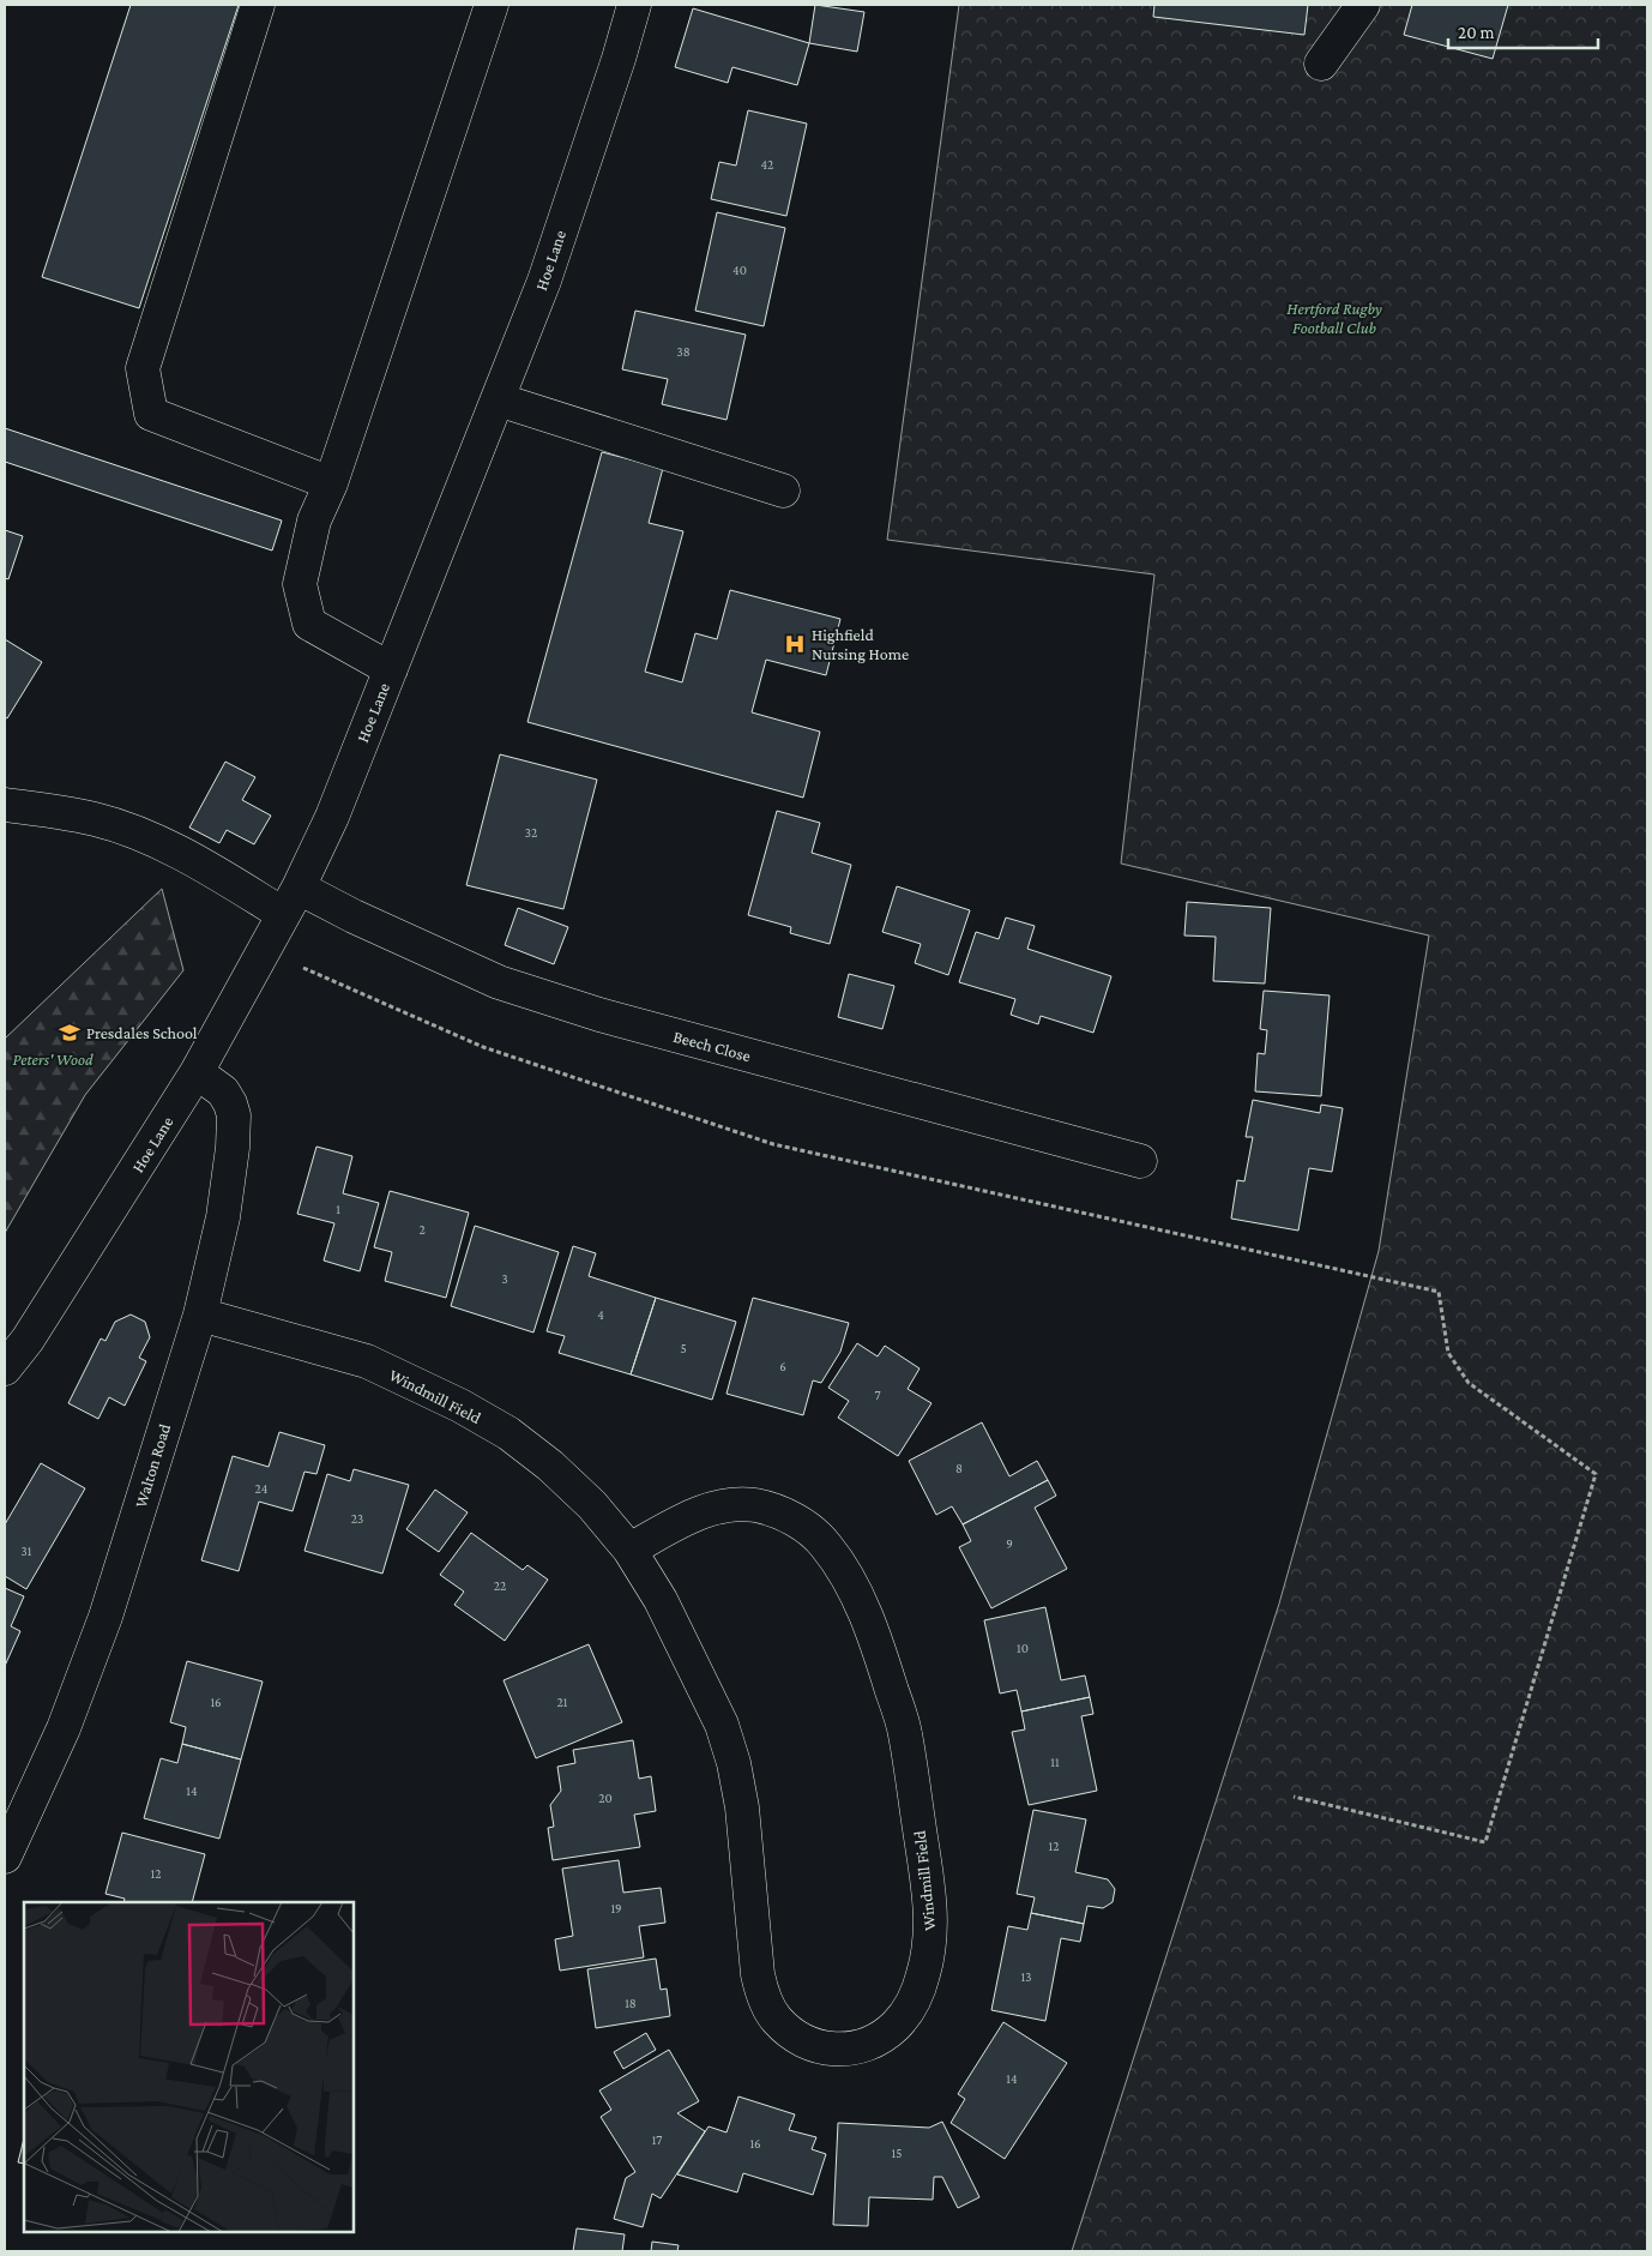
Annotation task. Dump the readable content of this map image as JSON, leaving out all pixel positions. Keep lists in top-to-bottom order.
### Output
{
  "streets": {
    "street": [
      "Hoe Lane",
      "Beech Close",
      "Windmill Field",
      "Walton Road"
    ]
  },
  "crossings": [
    ["Hoe Lane", "Beech Close"],
    ["Hoe Lane", "Walton Road"],
    ["Windmill Field", "Walton Road"]
  ],
  "parks": ["Hertford Rugby Football Club", "Peters' Wood"],
  "places": {
    "hospital": ["Highfield Nursing Home"],
    "school or university": ["Presdales School"]
  },
  "house_numbers": [
    "42",
    "40",
    "38",
    "32",
    "1",
    "2",
    "3",
    "4",
    "5",
    "6",
    "7",
    "8",
    "24",
    "23",
    "9",
    "31",
    "22",
    "10",
    "16",
    "21",
    "11",
    "14",
    "20",
    "12",
    "12",
    "19",
    "13",
    "18",
    "14",
    "17",
    "16",
    "15"
  ],
  "scale_bar": "20 m"
}
